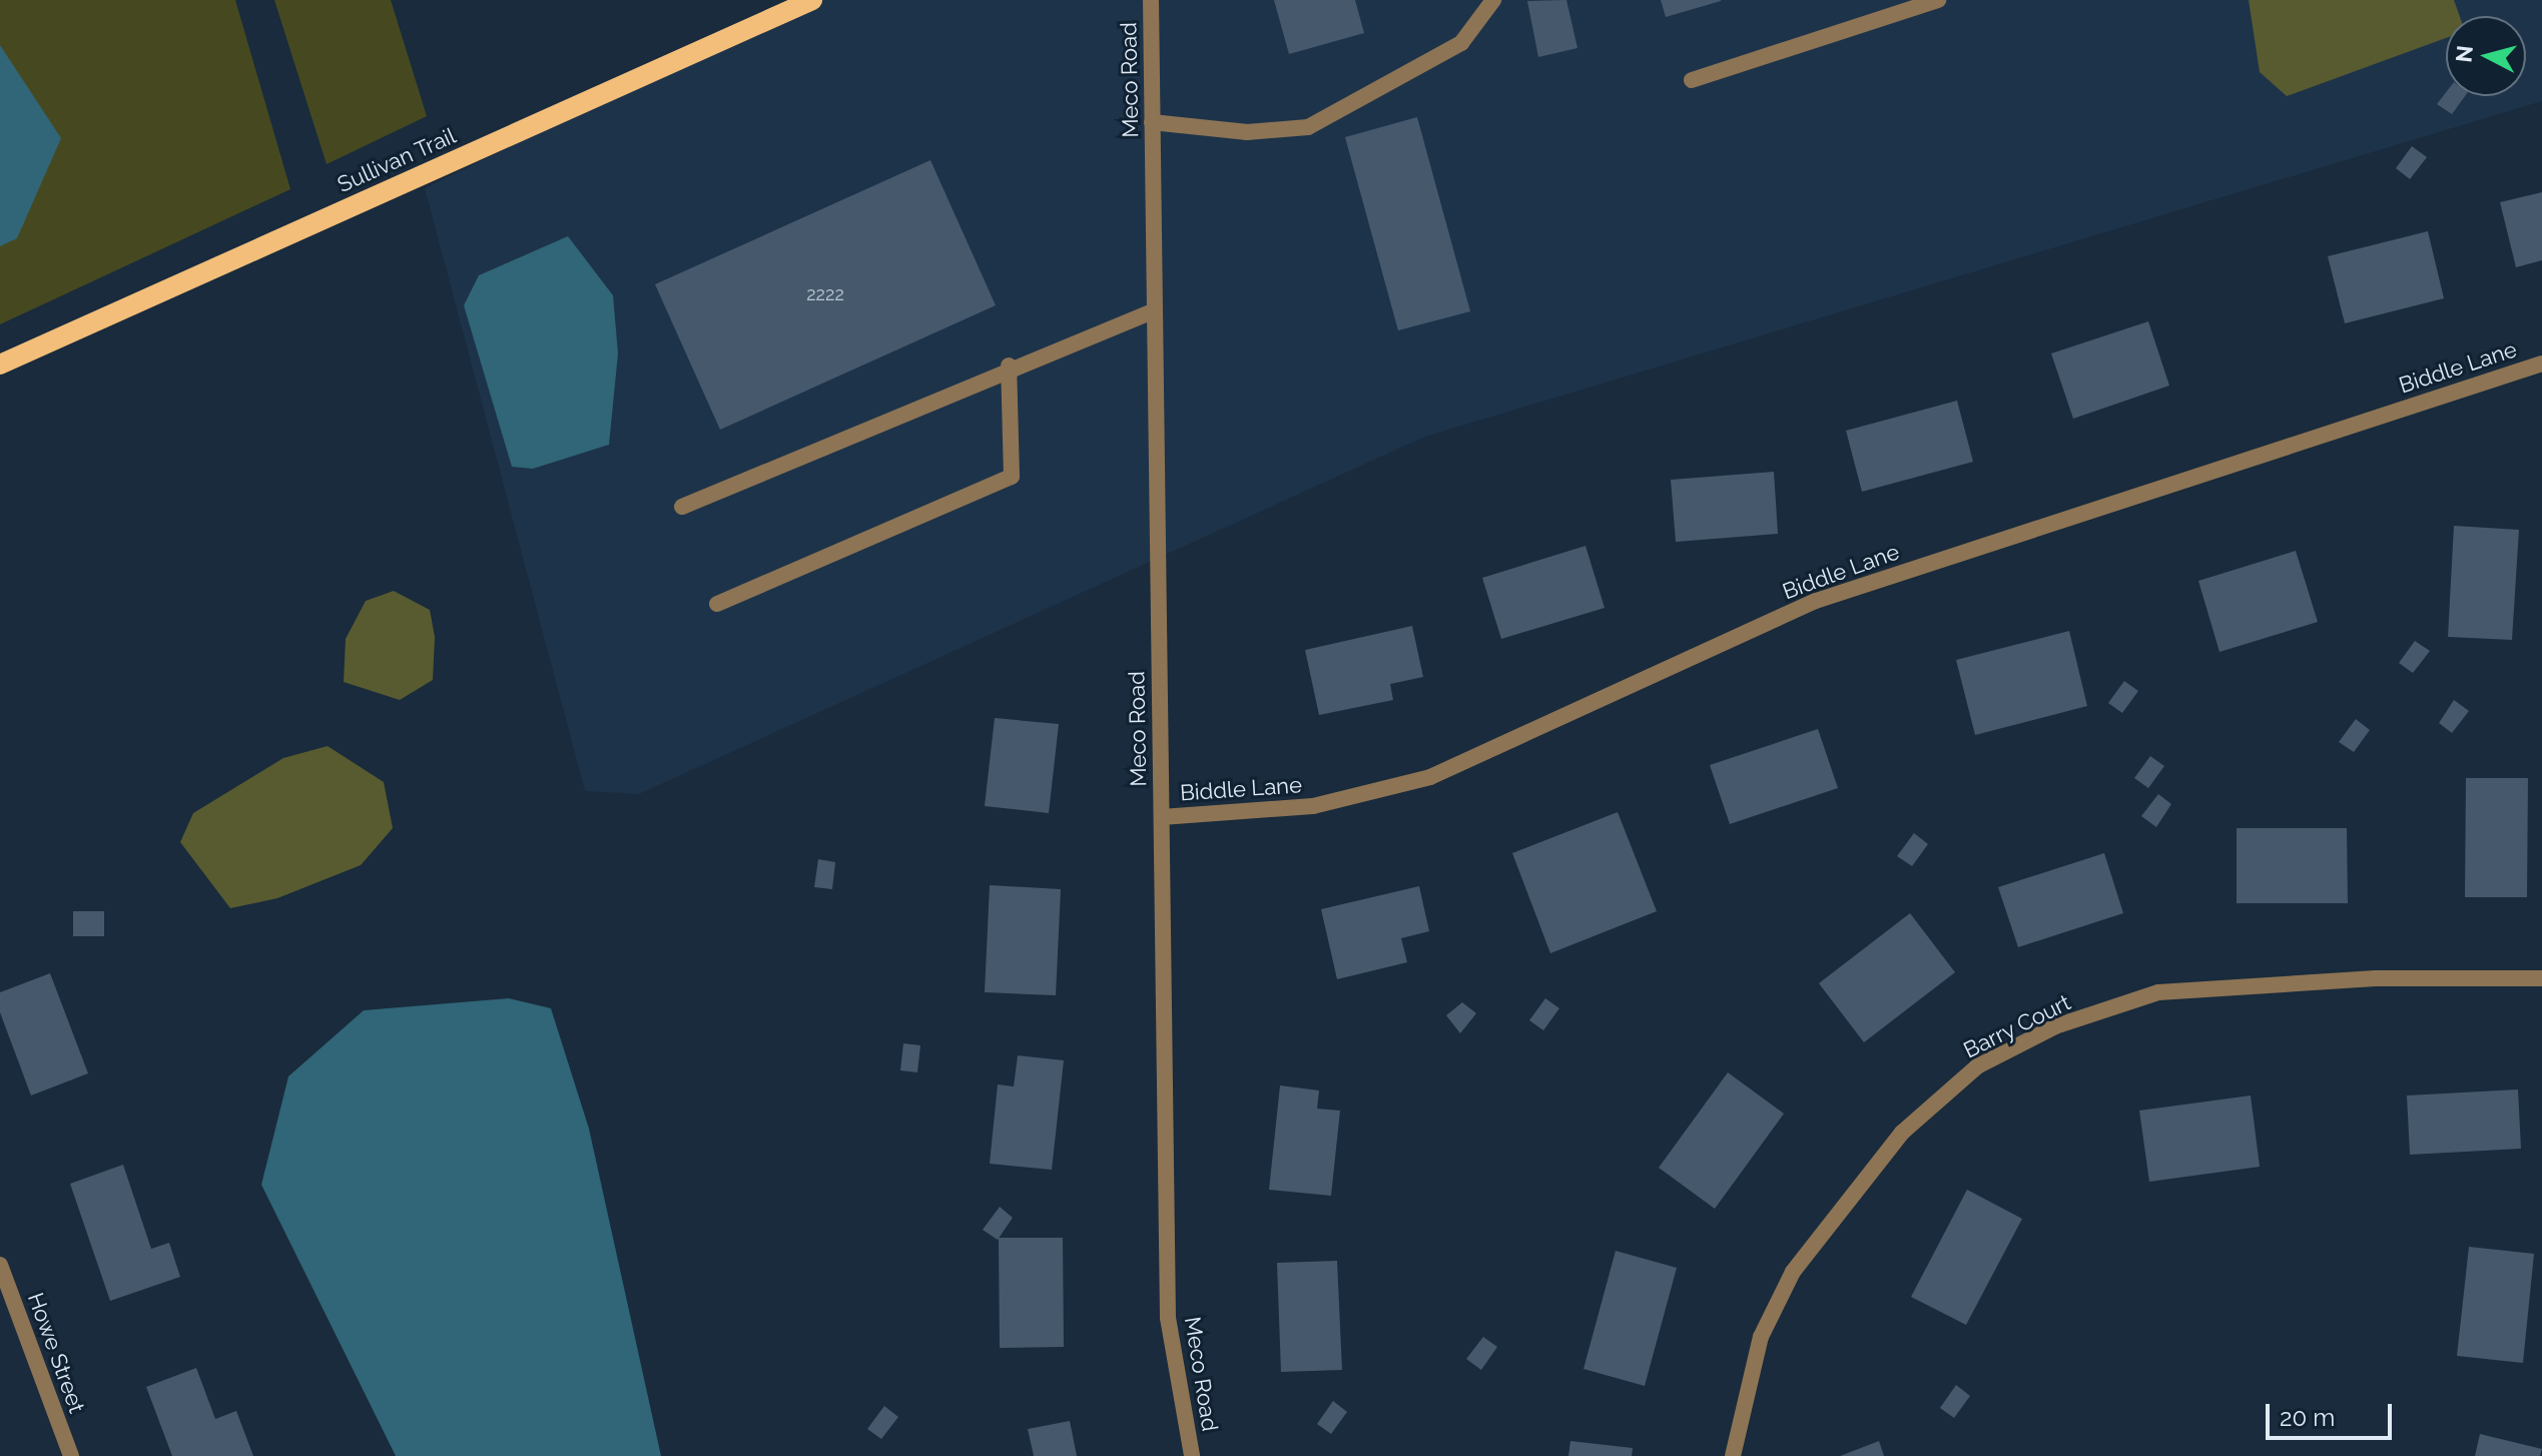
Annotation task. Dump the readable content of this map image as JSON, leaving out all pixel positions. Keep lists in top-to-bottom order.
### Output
{
  "streets": {
    "main road": ["Sullivan Trail"],
    "street": [
      "Meco Road",
      "Biddle Lane",
      "Barry Court",
      "Howe Street"
    ]
  },
  "crossings": [
    ["Meco Road", "Biddle Lane"]
  ],
  "house_numbers": ["2222"],
  "scale_bar": "20 m",
  "north": "left"
}
